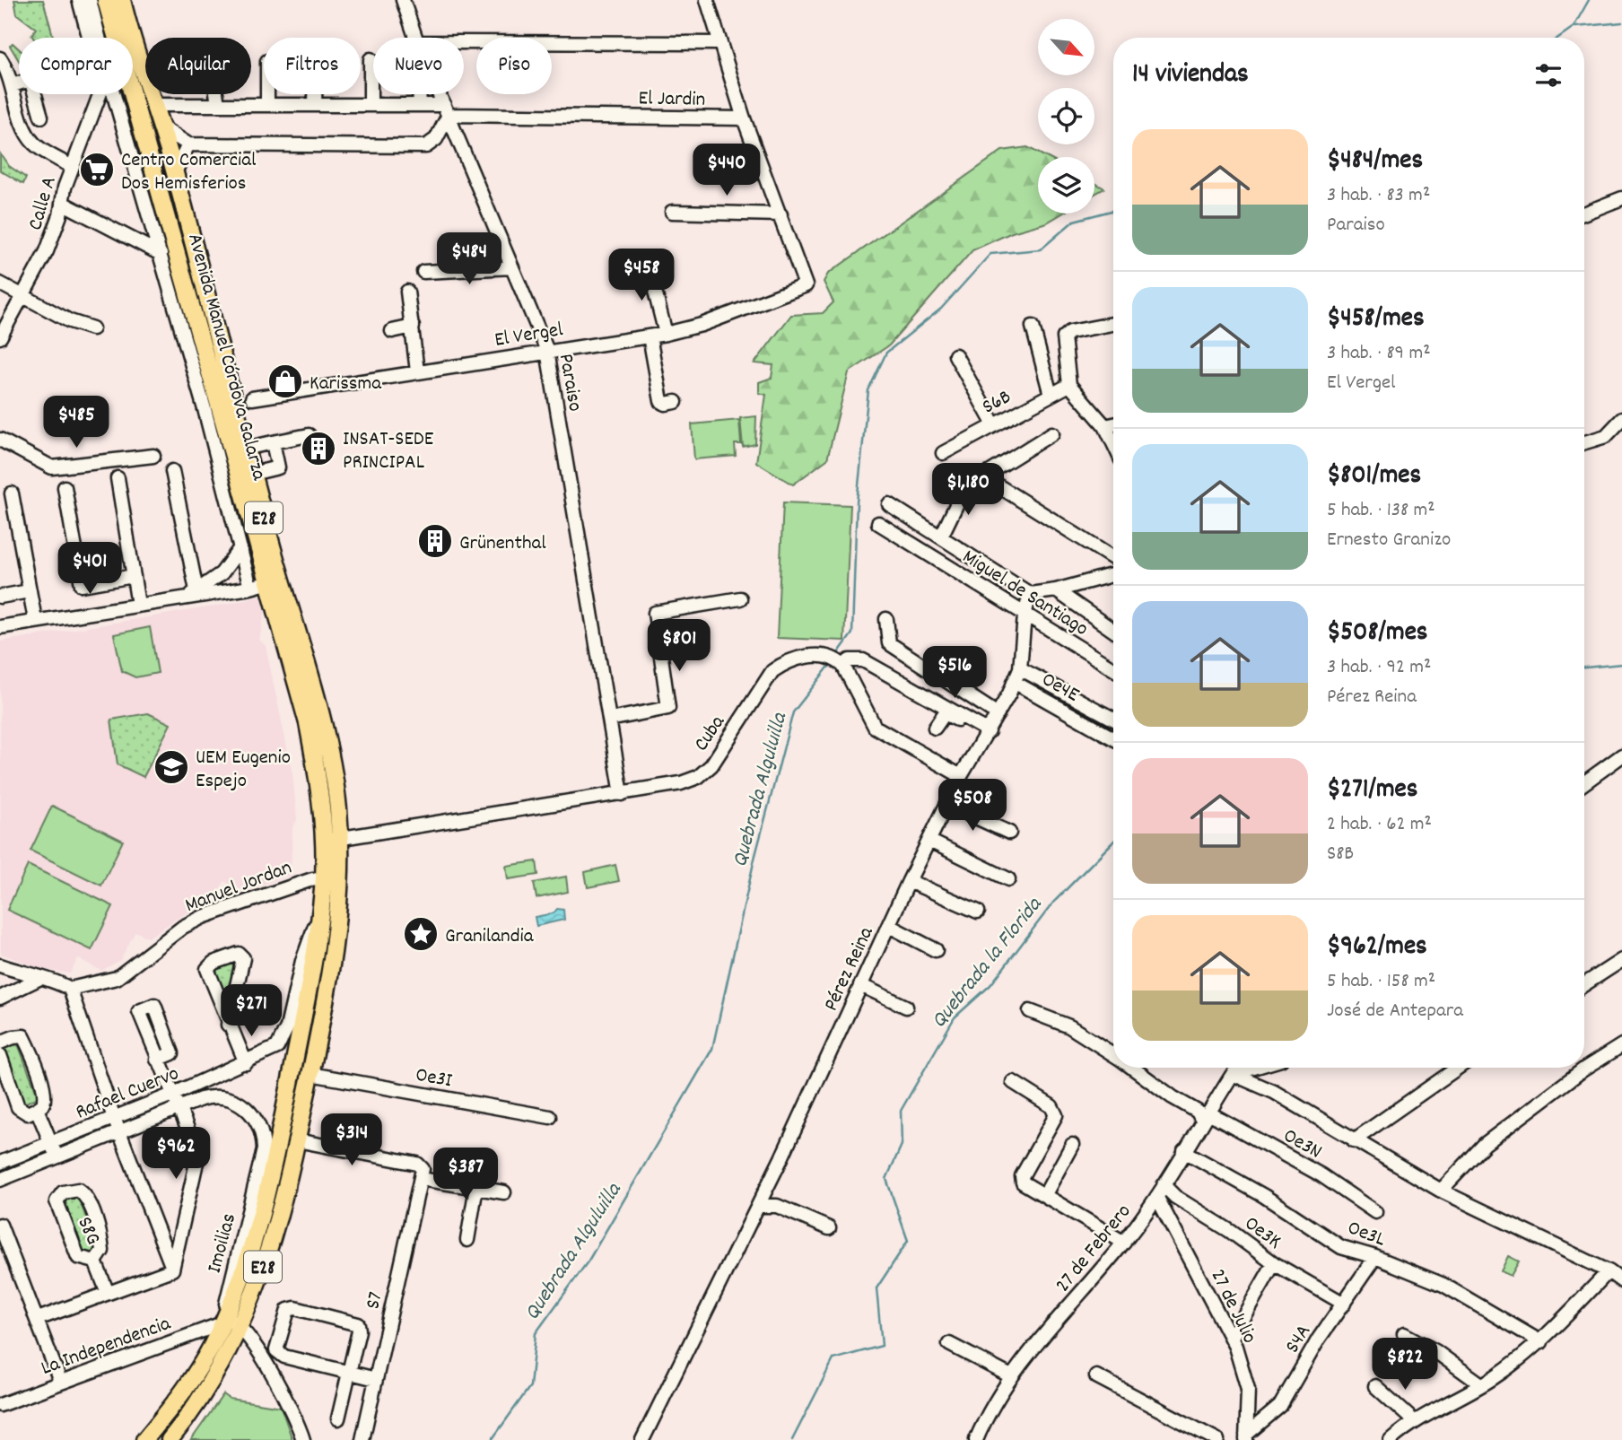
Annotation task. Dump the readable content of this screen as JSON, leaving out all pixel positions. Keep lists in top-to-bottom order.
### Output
{
  "streets": {
    "main road": ["Avenida Manuel Córdova Galarza", "E28"],
    "street": [
      "El Jardin",
      "Calle A",
      "El Vergel",
      "Paraiso",
      "S6B",
      "Miguel de Santiago",
      "Oe4E",
      "Cuba",
      "Manuel Jordan",
      "Pérez Reina",
      "Oe3I",
      "Rafael Cuervo",
      "Oe3N",
      "S8G",
      "Oe3K",
      "Oe3L",
      "Imoilias",
      "27 de Febrero",
      "S7",
      "27 de Julio",
      "S4A",
      "La Independencia"
    ]
  },
  "crossings": [
    ["El Jardin", "Avenida Manuel Córdova Galarza"],
    ["El Jardin", "Paraiso"],
    ["El Vergel", "Paraiso"],
    ["Avenida Manuel Córdova Galarza", "Cuba"],
    ["Avenida Manuel Córdova Galarza", "Manuel Jordan"],
    ["Avenida Manuel Córdova Galarza", "Oe3I"],
    ["Avenida Manuel Córdova Galarza", "Rafael Cuervo"],
    ["Avenida Manuel Córdova Galarza", "Imoilias"],
    ["Avenida Manuel Córdova Galarza", "La Independencia"],
    ["Paraiso", "Cuba"],
    ["Miguel de Santiago", "Pérez Reina"],
    ["Oe4E", "Pérez Reina"],
    ["Cuba", "Pérez Reina"],
    ["Rafael Cuervo", "Imoilias"],
    ["Oe3N", "27 de Febrero"],
    ["Oe3K", "27 de Febrero"],
    ["Oe3K", "27 de Julio"],
    ["Oe3K", "S4A"],
    ["Oe3L", "27 de Febrero"],
    ["Oe3L", "S4A"],
    ["Imoilias", "La Independencia"],
    ["27 de Febrero", "27 de Julio"],
    ["27 de Julio", "S4A"]
  ],
  "water": ["Quebrada Alguluilla", "Quebrada la Florida"],
  "places": {
    "supermarket": ["Centro Comercial Dos Hemisferios"],
    "shop": ["Karissma"],
    "building": ["INSAT-SEDE PRINCIPAL", "Grünenthal"],
    "school or university": ["UEM Eugenio Espejo"],
    "place": ["Granilandia"]
  },
  "north": "bottom right",
  "page": {
    "chip": [
      "Comprar",
      "Alquilar",
      "Filtros",
      "Nuevo",
      "Piso"
    ],
    "heading": "14 viviendas",
    "list": [
      {
        "name": "$484/mes",
        "note": "3 hab. · 83 m² · Paraiso"
      },
      {
        "name": "$458/mes",
        "note": "3 hab. · 89 m² · El Vergel"
      },
      {
        "name": "$801/mes",
        "note": "5 hab. · 138 m² · Ernesto Granizo"
      },
      {
        "name": "$508/mes",
        "note": "3 hab. · 92 m² · Pérez Reina"
      },
      {
        "name": "$271/mes",
        "note": "2 hab. · 62 m² · S8B"
      },
      {
        "name": "$962/mes",
        "note": "5 hab. · 158 m² · José de Antepara"
      }
    ],
    "price": [
      "$440",
      "$484",
      "$458",
      "$485",
      "$1,180",
      "$401",
      "$801",
      "$516",
      "$508",
      "$271",
      "$314",
      "$962",
      "$387",
      "$822"
    ]
  }
}
